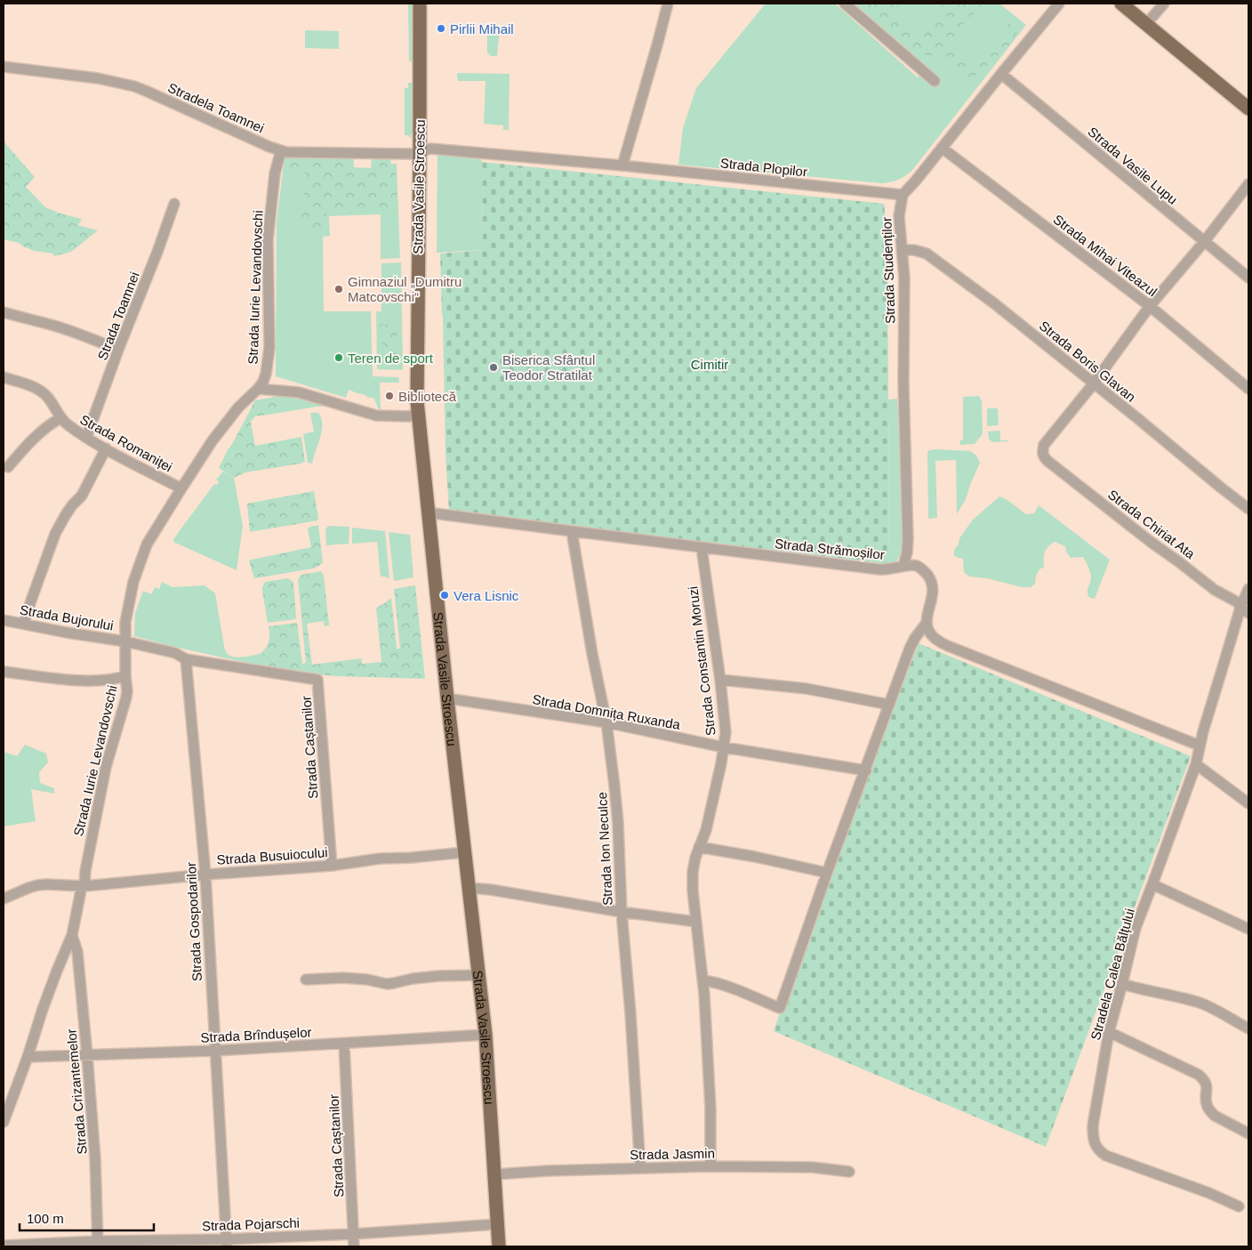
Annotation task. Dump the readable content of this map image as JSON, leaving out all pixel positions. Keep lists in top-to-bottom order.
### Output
{
  "streets": {
    "main road": ["Strada Vasile Stroescu"],
    "street": [
      "Stradela Toamnei",
      "Strada Vasile Lupu",
      "Strada Plopilor",
      "Strada Mihai Viteazul",
      "Strada Studenților",
      "Strada Iurie Levandovschi",
      "Strada Toamnei",
      "Strada Boris Glavan",
      "Strada Romaniței",
      "Strada Chiriat Ata",
      "Strada Strămoșilor",
      "Strada Bujorului",
      "Strada Constantin Moruzi",
      "Strada Domnița Ruxanda",
      "Strada Caștanilor",
      "Strada Ion Neculce",
      "Strada Busuiocului",
      "Strada Gospodarilor",
      "Stradela Calea Bălțului",
      "Strada Brîndușelor",
      "Strada Crizantemelor",
      "Strada Jasmin",
      "Strada Pojarschi"
    ]
  },
  "crossings": [
    ["Stradela Toamnei", "Strada Plopilor"],
    ["Stradela Toamnei", "Strada Vasile Stroescu"],
    ["Stradela Toamnei", "Strada Iurie Levandovschi"],
    ["Strada Plopilor", "Strada Vasile Stroescu"],
    ["Strada Plopilor", "Strada Studenților"],
    ["Strada Vasile Stroescu", "Strada Strămoșilor"],
    ["Strada Vasile Stroescu", "Strada Domnița Ruxanda"],
    ["Strada Vasile Stroescu", "Strada Busuiocului"],
    ["Strada Vasile Stroescu", "Strada Brîndușelor"],
    ["Strada Vasile Stroescu", "Strada Jasmin"],
    ["Strada Vasile Stroescu", "Strada Pojarschi"],
    ["Strada Studenților", "Strada Boris Glavan"],
    ["Strada Studenților", "Strada Strămoșilor"],
    ["Strada Iurie Levandovschi", "Strada Romaniței"],
    ["Strada Iurie Levandovschi", "Strada Bujorului"],
    ["Strada Iurie Levandovschi", "Strada Busuiocului"],
    ["Strada Iurie Levandovschi", "Strada Brîndușelor"],
    ["Strada Iurie Levandovschi", "Strada Crizantemelor"],
    ["Strada Toamnei", "Strada Romaniței"],
    ["Strada Boris Glavan", "Strada Chiriat Ata"],
    ["Strada Chiriat Ata", "Stradela Calea Bălțului"],
    ["Strada Strămoșilor", "Strada Constantin Moruzi"],
    ["Strada Strămoșilor", "Strada Ion Neculce"],
    ["Strada Constantin Moruzi", "Strada Domnița Ruxanda"],
    ["Strada Constantin Moruzi", "Strada Jasmin"],
    ["Strada Domnița Ruxanda", "Strada Ion Neculce"],
    ["Strada Caștanilor", "Strada Busuiocului"],
    ["Strada Caștanilor", "Strada Gospodarilor"],
    ["Strada Caștanilor", "Strada Brîndușelor"],
    ["Strada Caștanilor", "Strada Pojarschi"],
    ["Strada Ion Neculce", "Strada Jasmin"],
    ["Strada Busuiocului", "Strada Gospodarilor"],
    ["Strada Gospodarilor", "Strada Brîndușelor"],
    ["Strada Gospodarilor", "Strada Pojarschi"],
    ["Strada Brîndușelor", "Strada Crizantemelor"],
    ["Strada Crizantemelor", "Strada Pojarschi"]
  ],
  "parks": ["Cimitir"],
  "places": [
    "Pirlii Mihail",
    "Gimnaziul „Dumitru Matcovschi“",
    "Teren de sport",
    "Biserica Sfântul Teodor Stratilat",
    "Bibliotecă",
    "Vera Lisnic"
  ],
  "scale_bar": "100 m"
}
